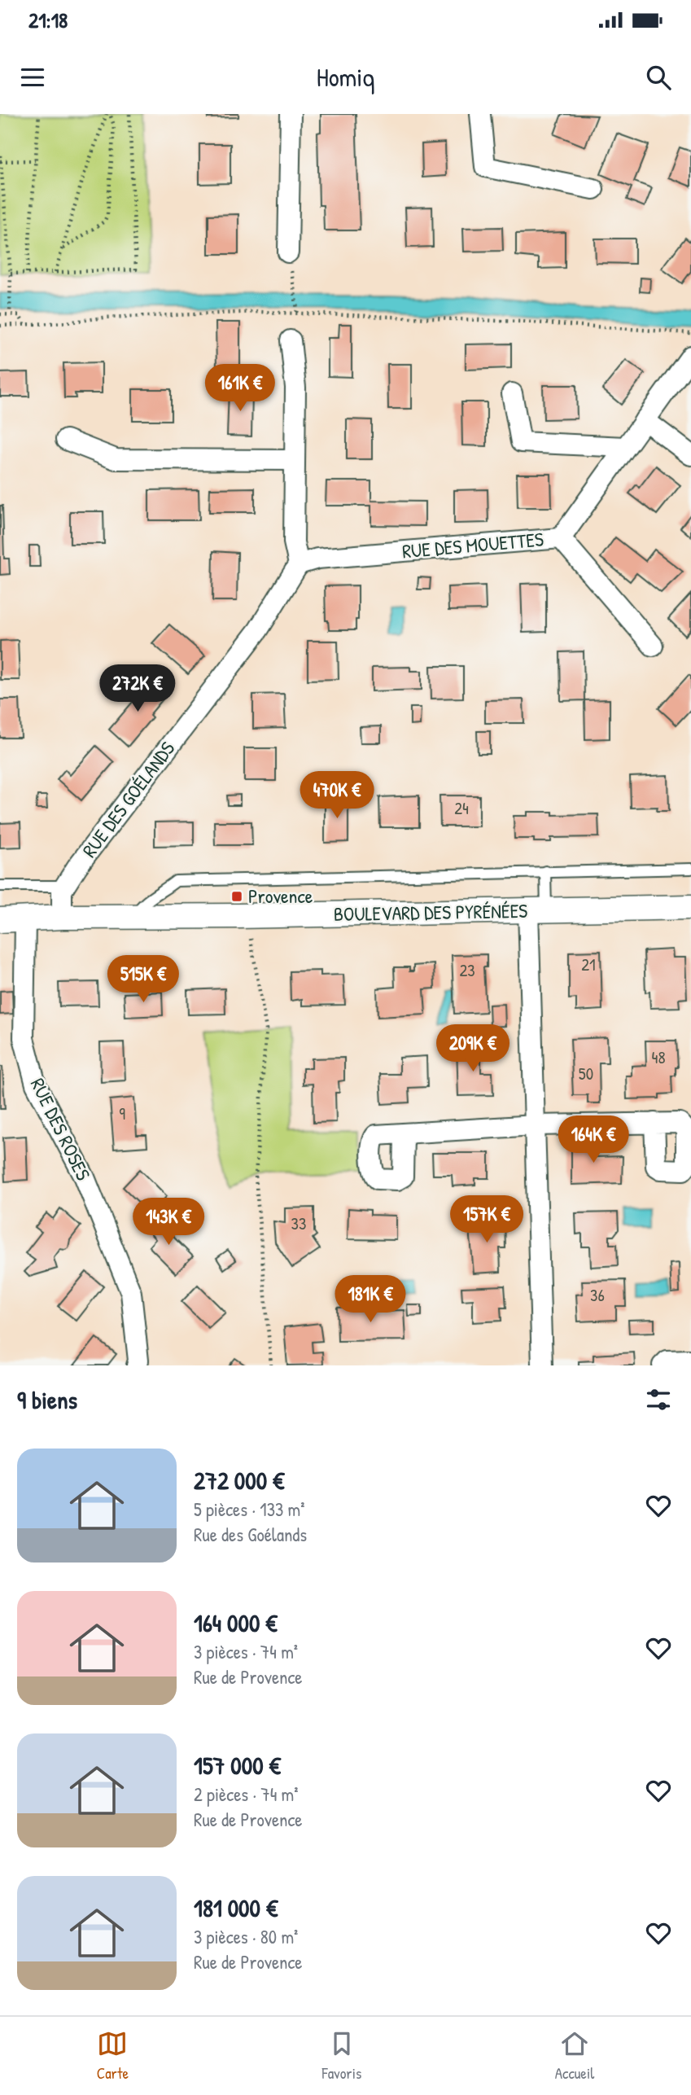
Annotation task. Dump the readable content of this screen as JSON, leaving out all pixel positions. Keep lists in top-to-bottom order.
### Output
{
  "streets": {
    "street": [
      "RUE DES MOUETTES",
      "RUE DES GOÉLANDS",
      "BOULEVARD DES PYRÉNÉES",
      "RUE DES ROSES"
    ]
  },
  "crossings": [
    ["RUE DES MOUETTES", "RUE DES GOÉLANDS"],
    ["RUE DES GOÉLANDS", "BOULEVARD DES PYRÉNÉES"],
    ["BOULEVARD DES PYRÉNÉES", "RUE DES ROSES"]
  ],
  "places": {
    "transit": ["Provence"]
  },
  "house_numbers": [
    "24",
    "21",
    "23",
    "48",
    "50",
    "9",
    "33",
    "36"
  ],
  "page": {
    "status": "21:18",
    "header": "Homiq",
    "price": [
      "161K €",
      "272K €",
      "470K €",
      "515K €",
      "209K €",
      "164K €",
      "157K €",
      "143K €",
      "181K €"
    ],
    "heading": "9 biens",
    "list": [
      {
        "name": "272 000 €",
        "note": "5 pièces · 133 m² · Rue des Goélands"
      },
      {
        "name": "164 000 €",
        "note": "3 pièces · 74 m² · Rue de Provence"
      },
      {
        "name": "157 000 €",
        "note": "2 pièces · 74 m² · Rue de Provence"
      },
      {
        "name": "181 000 €",
        "note": "3 pièces · 80 m² · Rue de Provence"
      }
    ],
    "tabs": ["Carte", "Favoris", "Accueil"]
  }
}
